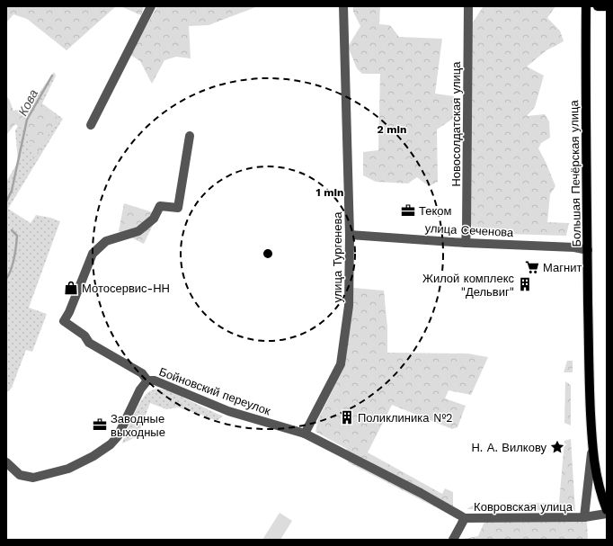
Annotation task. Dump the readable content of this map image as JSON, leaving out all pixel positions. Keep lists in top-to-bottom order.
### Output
{
  "streets": {
    "main road": ["Большая Печёрская улица"],
    "street": [
      "Новосолдатская улица",
      "улица Сеченова",
      "улица Тургенева",
      "Бойновский переулок",
      "Ковровская улица"
    ]
  },
  "crossings": [
    ["Новосолдатская улица", "улица Сеченова"],
    ["Большая Печёрская улица", "улица Сеченова"],
    ["Большая Печёрская улица", "Ковровская улица"],
    ["улица Сеченова", "улица Тургенева"],
    ["улица Тургенева", "Бойновский переулок"],
    ["Бойновский переулок", "Ковровская улица"]
  ],
  "water": ["Кова"],
  "places": {
    "office": ["Теком", "Заводные выходные"],
    "supermarket": ["Магнит"],
    "building": ["Жилой комплекс \"Дельвиг\"", "Поликлиника №2"],
    "shop": ["Мотосервис-НН"],
    "place": ["Н. А. Вилкову"]
  },
  "rings": ["2 min", "1 min"]
}
